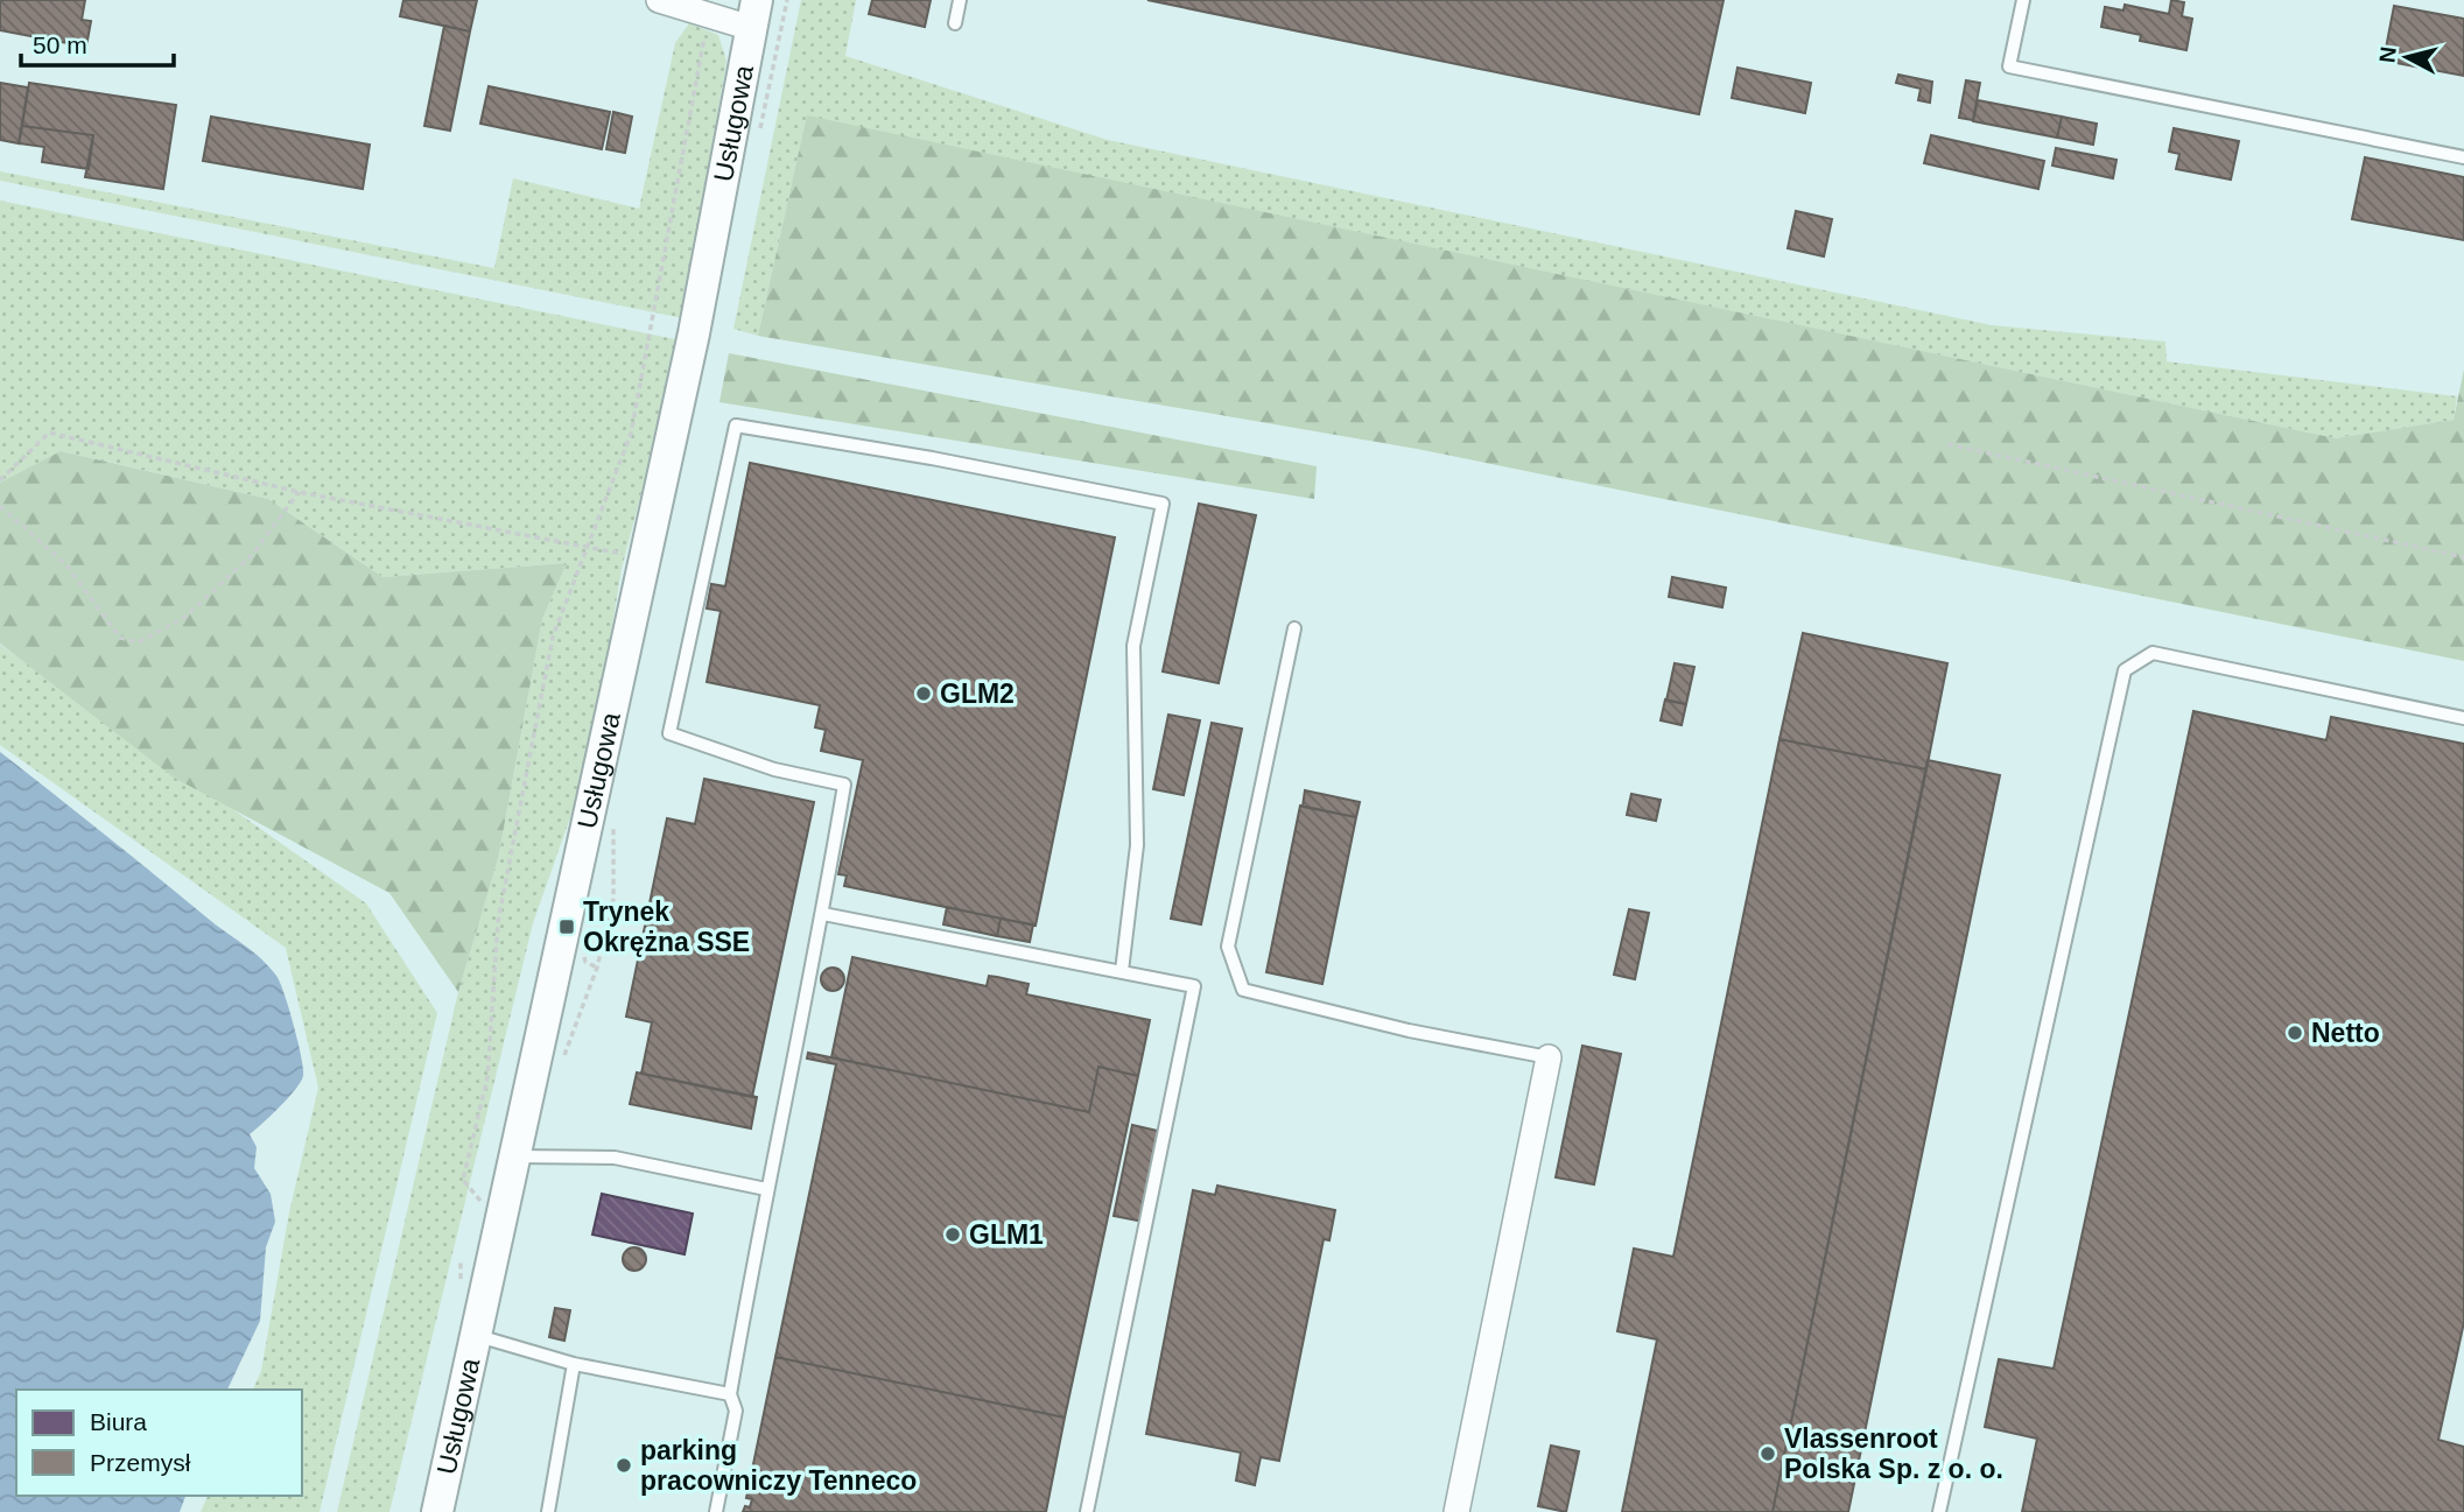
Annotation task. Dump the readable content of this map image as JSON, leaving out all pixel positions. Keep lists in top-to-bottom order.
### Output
{
  "streets": {
    "street": ["Usługowa"]
  },
  "places": {
    "other": [
      "GLM2",
      "Netto",
      "GLM1",
      "Vlassenroot Polska Sp. z o. o.",
      "parking pracowniczy Tenneco"
    ],
    "transit": ["Trynek Okrężna SSE"]
  },
  "legend": ["Biura", "Przemysł"],
  "scale_bar": "50 m",
  "north": "left"
}
